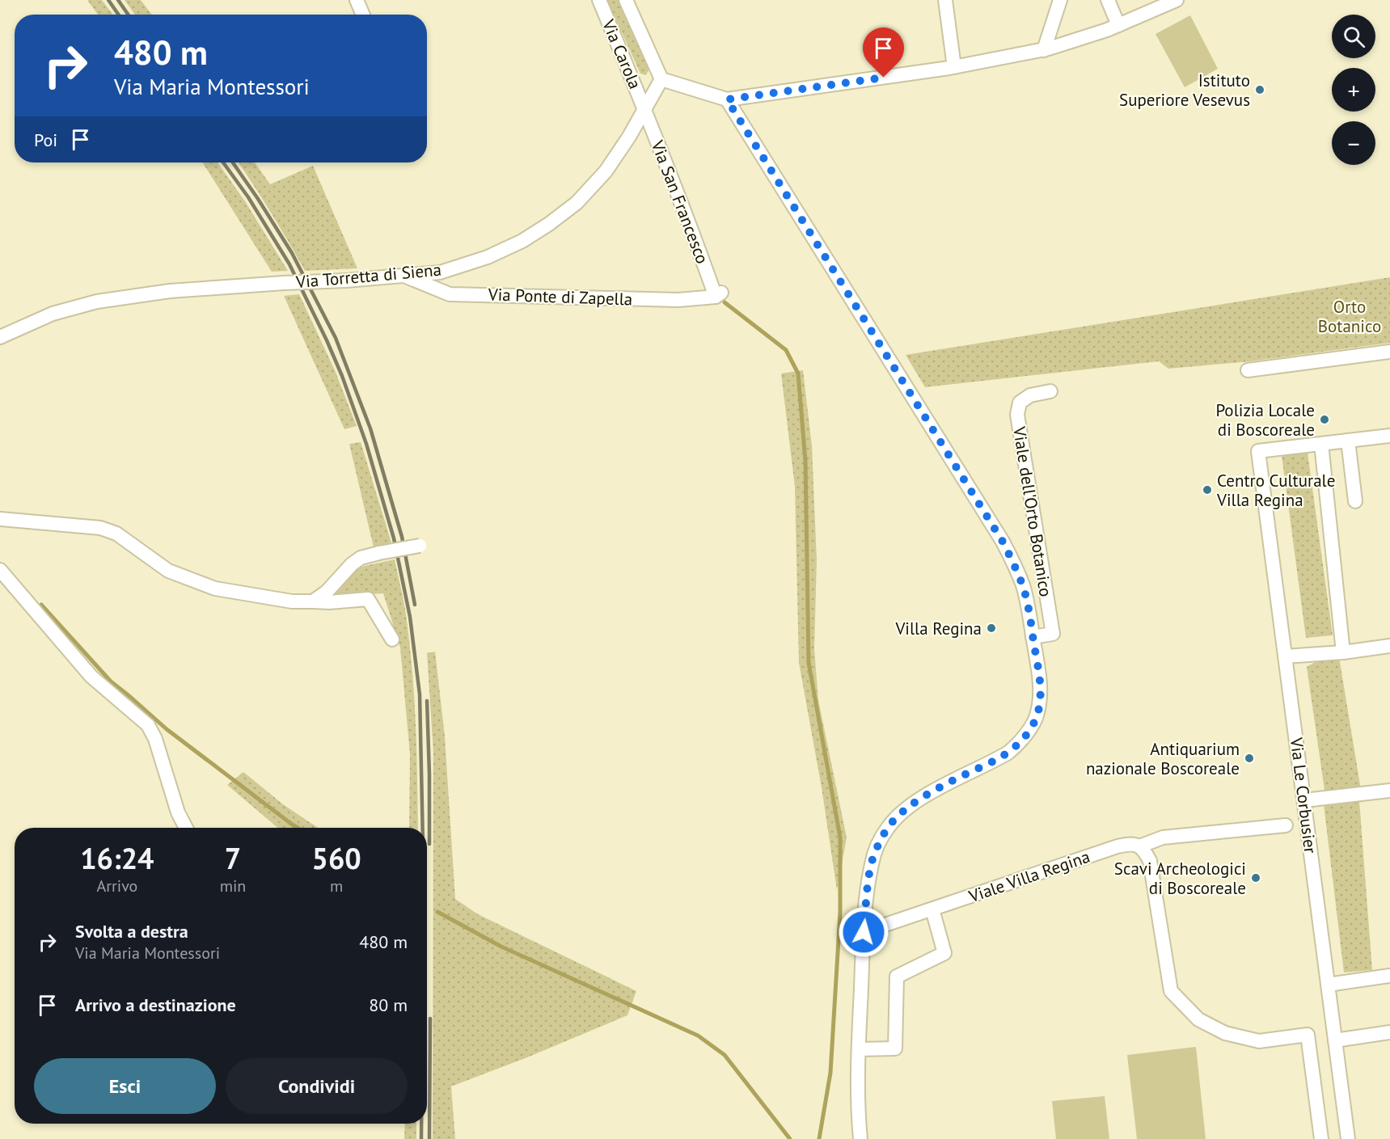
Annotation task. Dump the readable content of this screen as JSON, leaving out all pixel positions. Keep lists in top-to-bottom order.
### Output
{
  "streets": {
    "street": [
      "Via Carola",
      "Via San Francesco",
      "Via Torretta di Siena",
      "Via Ponte di Zapella",
      "Viale dell'Orto Botanico",
      "Via Le Corbusier",
      "Viale Villa Regina"
    ]
  },
  "crossings": [
    ["Via Carola", "Via San Francesco"],
    ["Via Carola", "Via Torretta di Siena"],
    ["Via San Francesco", "Via Torretta di Siena"],
    ["Via San Francesco", "Via Ponte di Zapella"],
    ["Via Torretta di Siena", "Via Ponte di Zapella"]
  ],
  "parks": ["Orto Botanico"],
  "places": [
    "Istituto Superiore Vesevus",
    "Polizia Locale di Boscoreale",
    "Centro Culturale Villa Regina",
    "Villa Regina",
    "Antiquarium nazionale Boscoreale",
    "Scavi Archeologici di Boscoreale"
  ],
  "page": {
    "map_buttons": ["+", "−"],
    "turn": ["480 m", "Via Maria Montessori"],
    "then": "Poi",
    "eta": [
      "16:24",
      "Arrivo",
      "7",
      "min",
      "560",
      "m"
    ],
    "list": [
      {
        "name": "Svolta a destra",
        "note": "Via Maria Montessori",
        "value": "480 m"
      },
      {
        "name": "Arrivo a destinazione",
        "value": "80 m"
      }
    ],
    "buttons": ["Esci", "Condividi"]
  }
}
